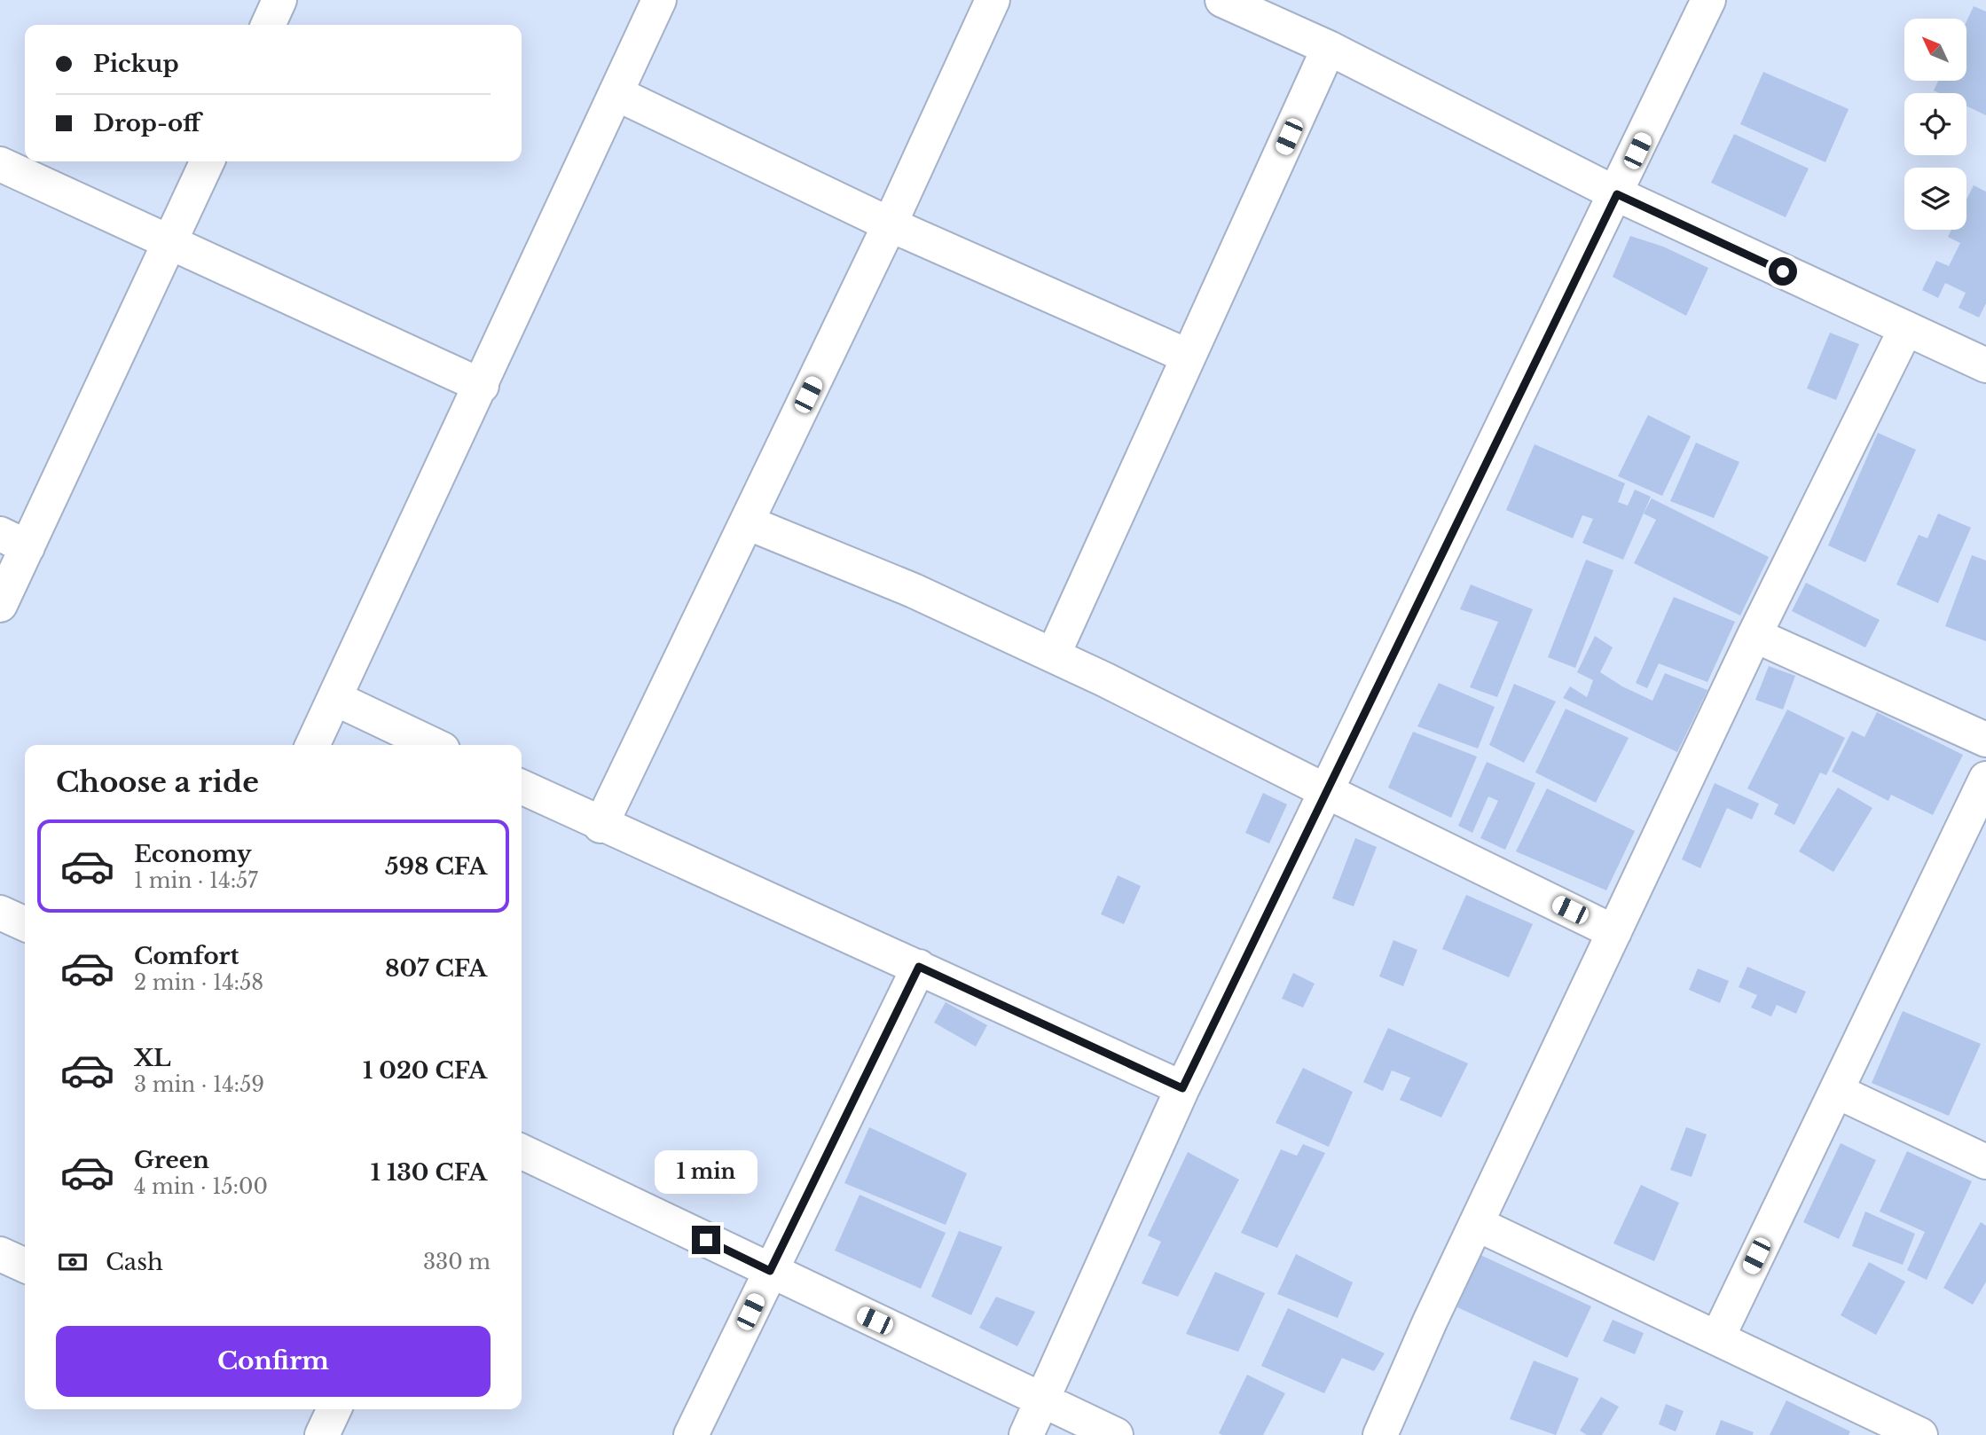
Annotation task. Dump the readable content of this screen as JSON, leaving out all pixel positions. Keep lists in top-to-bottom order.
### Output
{
  "north": "top left",
  "page": {
    "banner": ["Pickup", "Drop-off"],
    "heading": "Choose a ride",
    "list": [
      {
        "name": "Economy",
        "note": "1 min · 14:57",
        "value": "598 CFA"
      },
      {
        "name": "Comfort",
        "note": "2 min · 14:58",
        "value": "807 CFA"
      },
      {
        "name": "XL",
        "note": "3 min · 14:59",
        "value": "1 020 CFA"
      },
      {
        "name": "Green",
        "note": "4 min · 15:00",
        "value": "1 130 CFA"
      }
    ],
    "bubble": "1 min",
    "pay": ["Cash", "330 m"],
    "buttons": "Confirm"
  }
}
